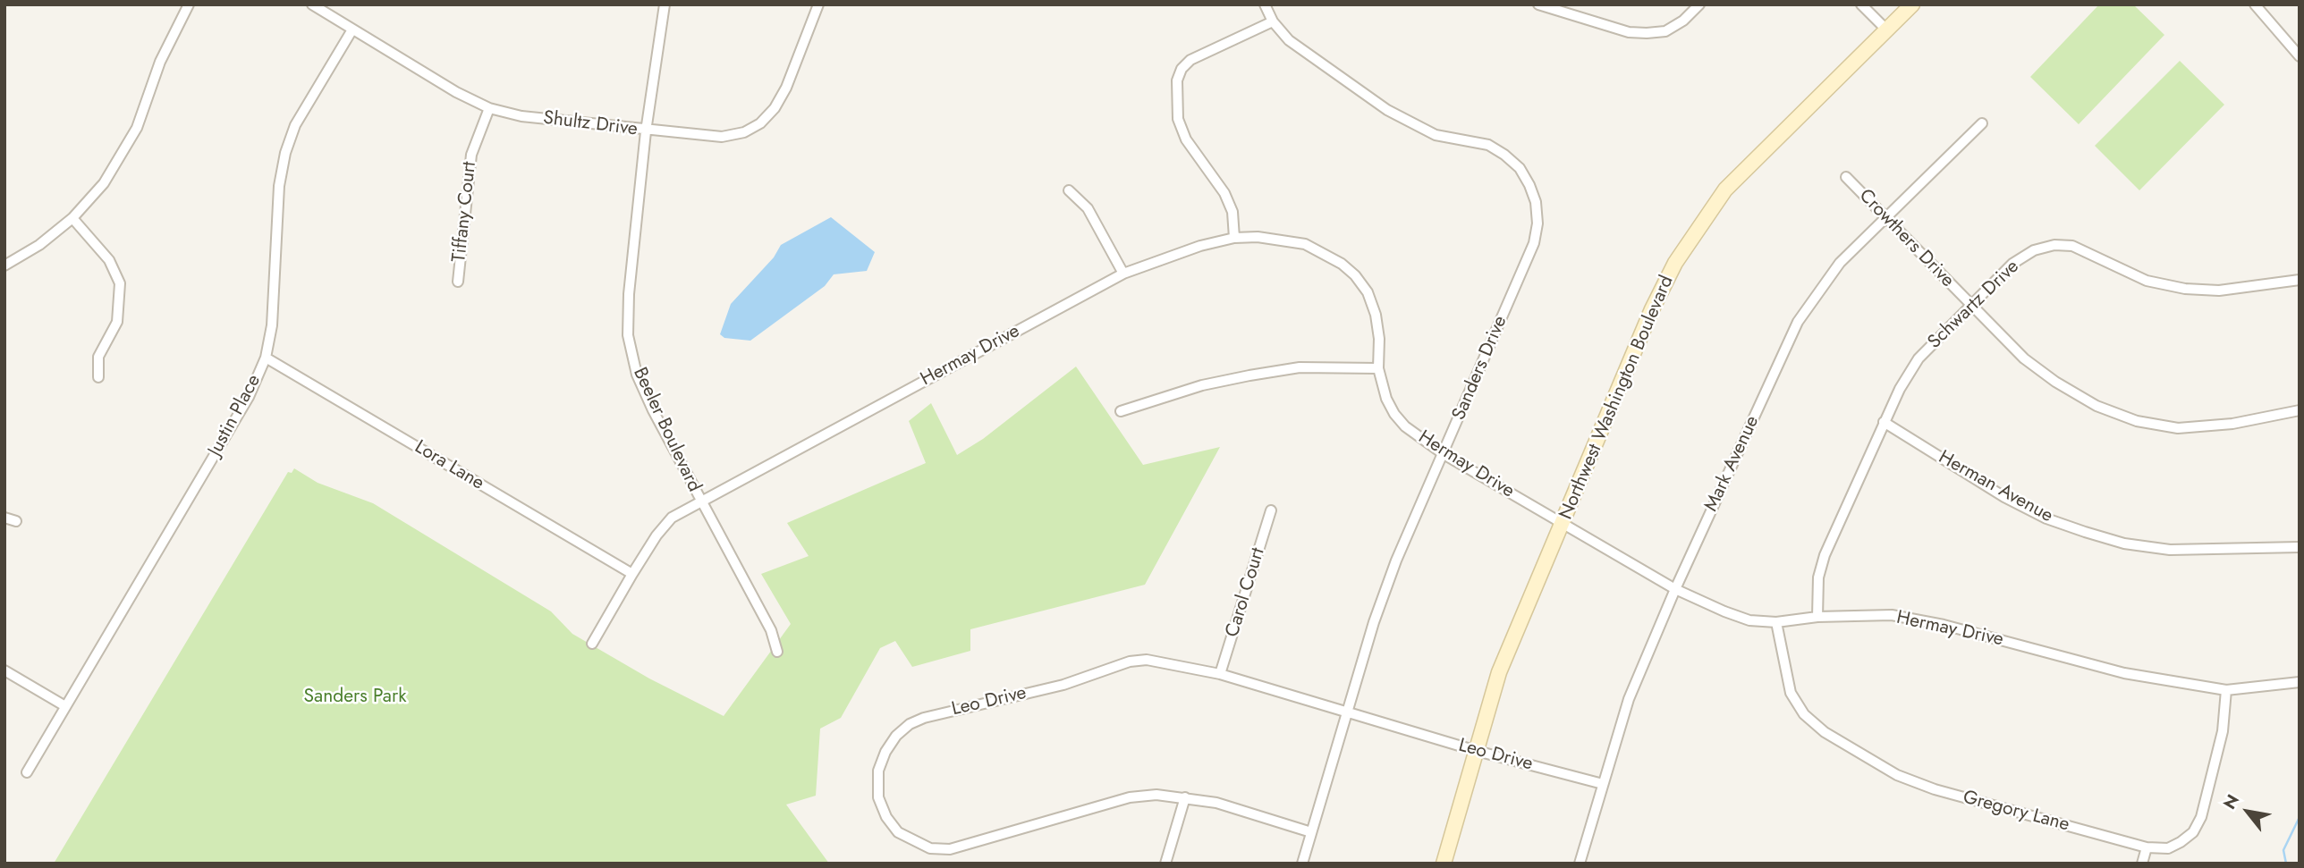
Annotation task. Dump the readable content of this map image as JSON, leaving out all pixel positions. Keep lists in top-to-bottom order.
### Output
{
  "streets": {
    "main road": ["Northwest Washington Boulevard"],
    "street": [
      "Shultz Drive",
      "Tiffany Court",
      "Crowthers Drive",
      "Schwartz Drive",
      "Hermay Drive",
      "Sanders Drive",
      "Justin Place",
      "Beeler Boulevard",
      "Mark Avenue",
      "Lora Lane",
      "Herman Avenue",
      "Carol Court",
      "Leo Drive",
      "Gregory Lane"
    ]
  },
  "crossings": [
    ["Shultz Drive", "Tiffany Court"],
    ["Shultz Drive", "Justin Place"],
    ["Shultz Drive", "Beeler Boulevard"],
    ["Crowthers Drive", "Schwartz Drive"],
    ["Crowthers Drive", "Mark Avenue"],
    ["Schwartz Drive", "Hermay Drive"],
    ["Schwartz Drive", "Herman Avenue"],
    ["Hermay Drive", "Sanders Drive"],
    ["Hermay Drive", "Northwest Washington Boulevard"],
    ["Hermay Drive", "Beeler Boulevard"],
    ["Hermay Drive", "Mark Avenue"],
    ["Hermay Drive", "Lora Lane"],
    ["Hermay Drive", "Gregory Lane"],
    ["Sanders Drive", "Leo Drive"],
    ["Northwest Washington Boulevard", "Leo Drive"],
    ["Justin Place", "Lora Lane"],
    ["Mark Avenue", "Leo Drive"],
    ["Carol Court", "Leo Drive"]
  ],
  "parks": ["Sanders Park"],
  "north": "top left"
}
